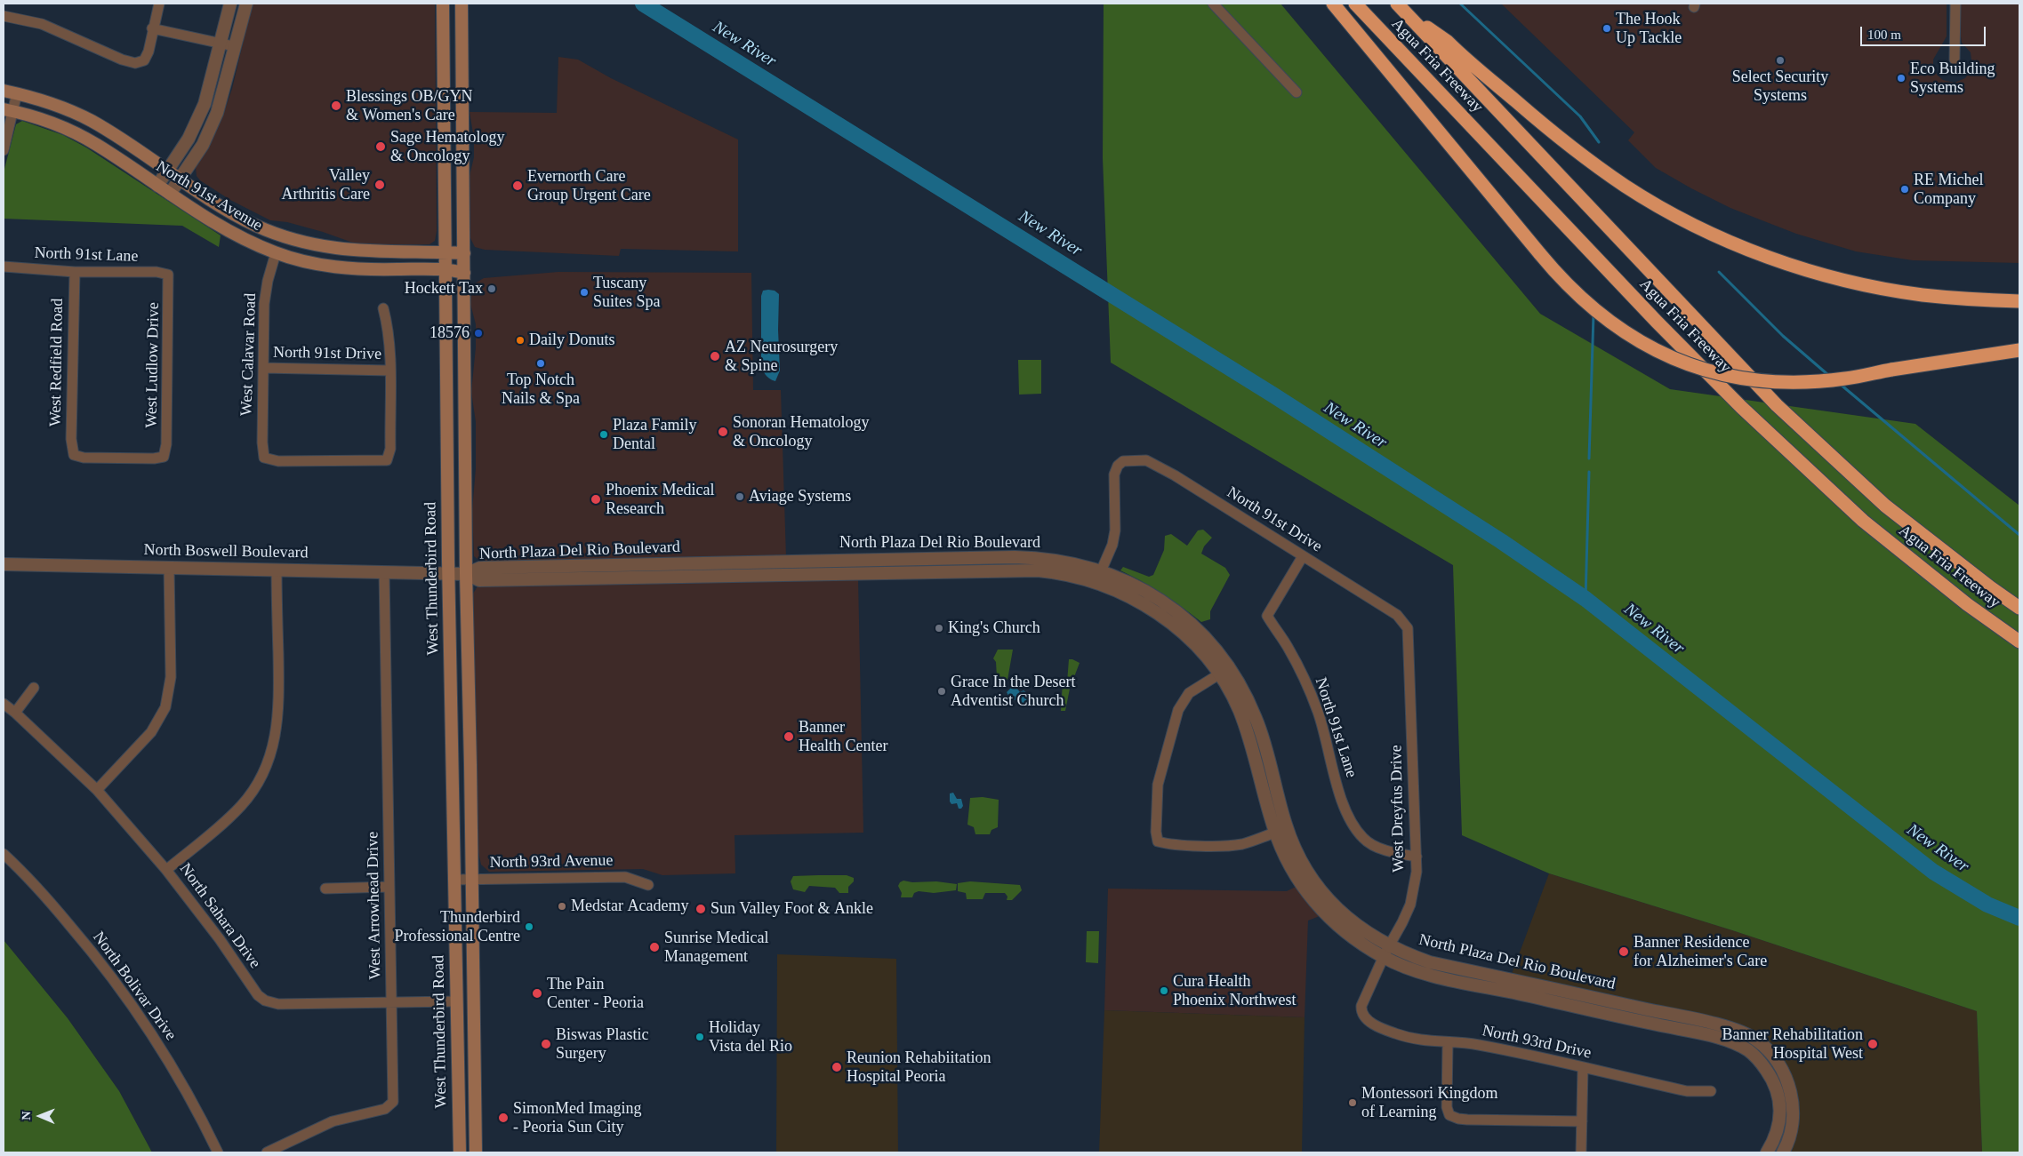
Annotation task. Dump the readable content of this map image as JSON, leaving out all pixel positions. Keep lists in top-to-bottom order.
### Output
{
  "streets": {
    "highway": ["Agua Fria Freeway"],
    "main road": ["North 91st Avenue", "West Thunderbird Road"],
    "street": [
      "North 91st Lane",
      "North 91st Drive",
      "West Calavar Road",
      "West Redfield Road",
      "West Ludlow Drive",
      "North Plaza Del Rio Boulevard",
      "North Boswell Boulevard",
      "West Dreyfus Drive",
      "North 93rd Avenue",
      "West Arrowhead Drive",
      "North Sahara Drive",
      "North Bolivar Drive",
      "North 93rd Drive"
    ]
  },
  "crossings": [
    ["North 91st Avenue", "West Calavar Road"],
    ["North 91st Avenue", "West Thunderbird Road"],
    ["North 91st Lane", "North 91st Drive"],
    ["North 91st Lane", "West Redfield Road"],
    ["North 91st Lane", "West Ludlow Drive"],
    ["North 91st Lane", "West Dreyfus Drive"],
    ["North 91st Drive", "West Calavar Road"],
    ["North 91st Drive", "North Plaza Del Rio Boulevard"],
    ["North 91st Drive", "West Dreyfus Drive"],
    ["West Redfield Road", "West Ludlow Drive"],
    ["North Plaza Del Rio Boulevard", "North Boswell Boulevard"],
    ["North Plaza Del Rio Boulevard", "West Thunderbird Road"],
    ["North Plaza Del Rio Boulevard", "West Dreyfus Drive"],
    ["North Boswell Boulevard", "West Thunderbird Road"],
    ["North Boswell Boulevard", "West Arrowhead Drive"],
    ["West Thunderbird Road", "North 93rd Avenue"],
    ["West Thunderbird Road", "North Sahara Drive"],
    ["West Dreyfus Drive", "North 93rd Drive"],
    ["West Arrowhead Drive", "North Sahara Drive"]
  ],
  "water": ["New River"],
  "places": [
    "The Hook Up Tackle",
    "Select Security Systems",
    "Eco Building Systems",
    "Blessings OB/GYN & Women's Care",
    "Sage Hematology & Oncology",
    "Valley Arthritis Care",
    "Evernorth Care Group Urgent Care",
    "RE Michel Company",
    "Hockett Tax",
    "Tuscany Suites Spa",
    "18576",
    "Daily Donuts",
    "AZ Neurosurgery & Spine",
    "Top Notch Nails & Spa",
    "Sonoran Hematology & Oncology",
    "Plaza Family Dental",
    "Aviage Systems",
    "Phoenix Medical Research",
    "King's Church",
    "Grace In the Desert Adventist Church",
    "Banner Health Center",
    "Medstar Academy",
    "Sun Valley Foot & Ankle",
    "Thunderbird Professional Centre",
    "Sunrise Medical Management",
    "Banner Residence for Alzheimer's Care",
    "Cura Health Phoenix Northwest",
    "The Pain Center - Peoria",
    "Holiday Vista del Rio",
    "Biswas Plastic Surgery",
    "Banner Rehabilitation Hospital West",
    "Reunion Rehabiitation Hospital Peoria",
    "Montessori Kingdom of Learning",
    "SimonMed Imaging - Peoria Sun City"
  ],
  "scale_bar": "100 m",
  "north": "left"
}
